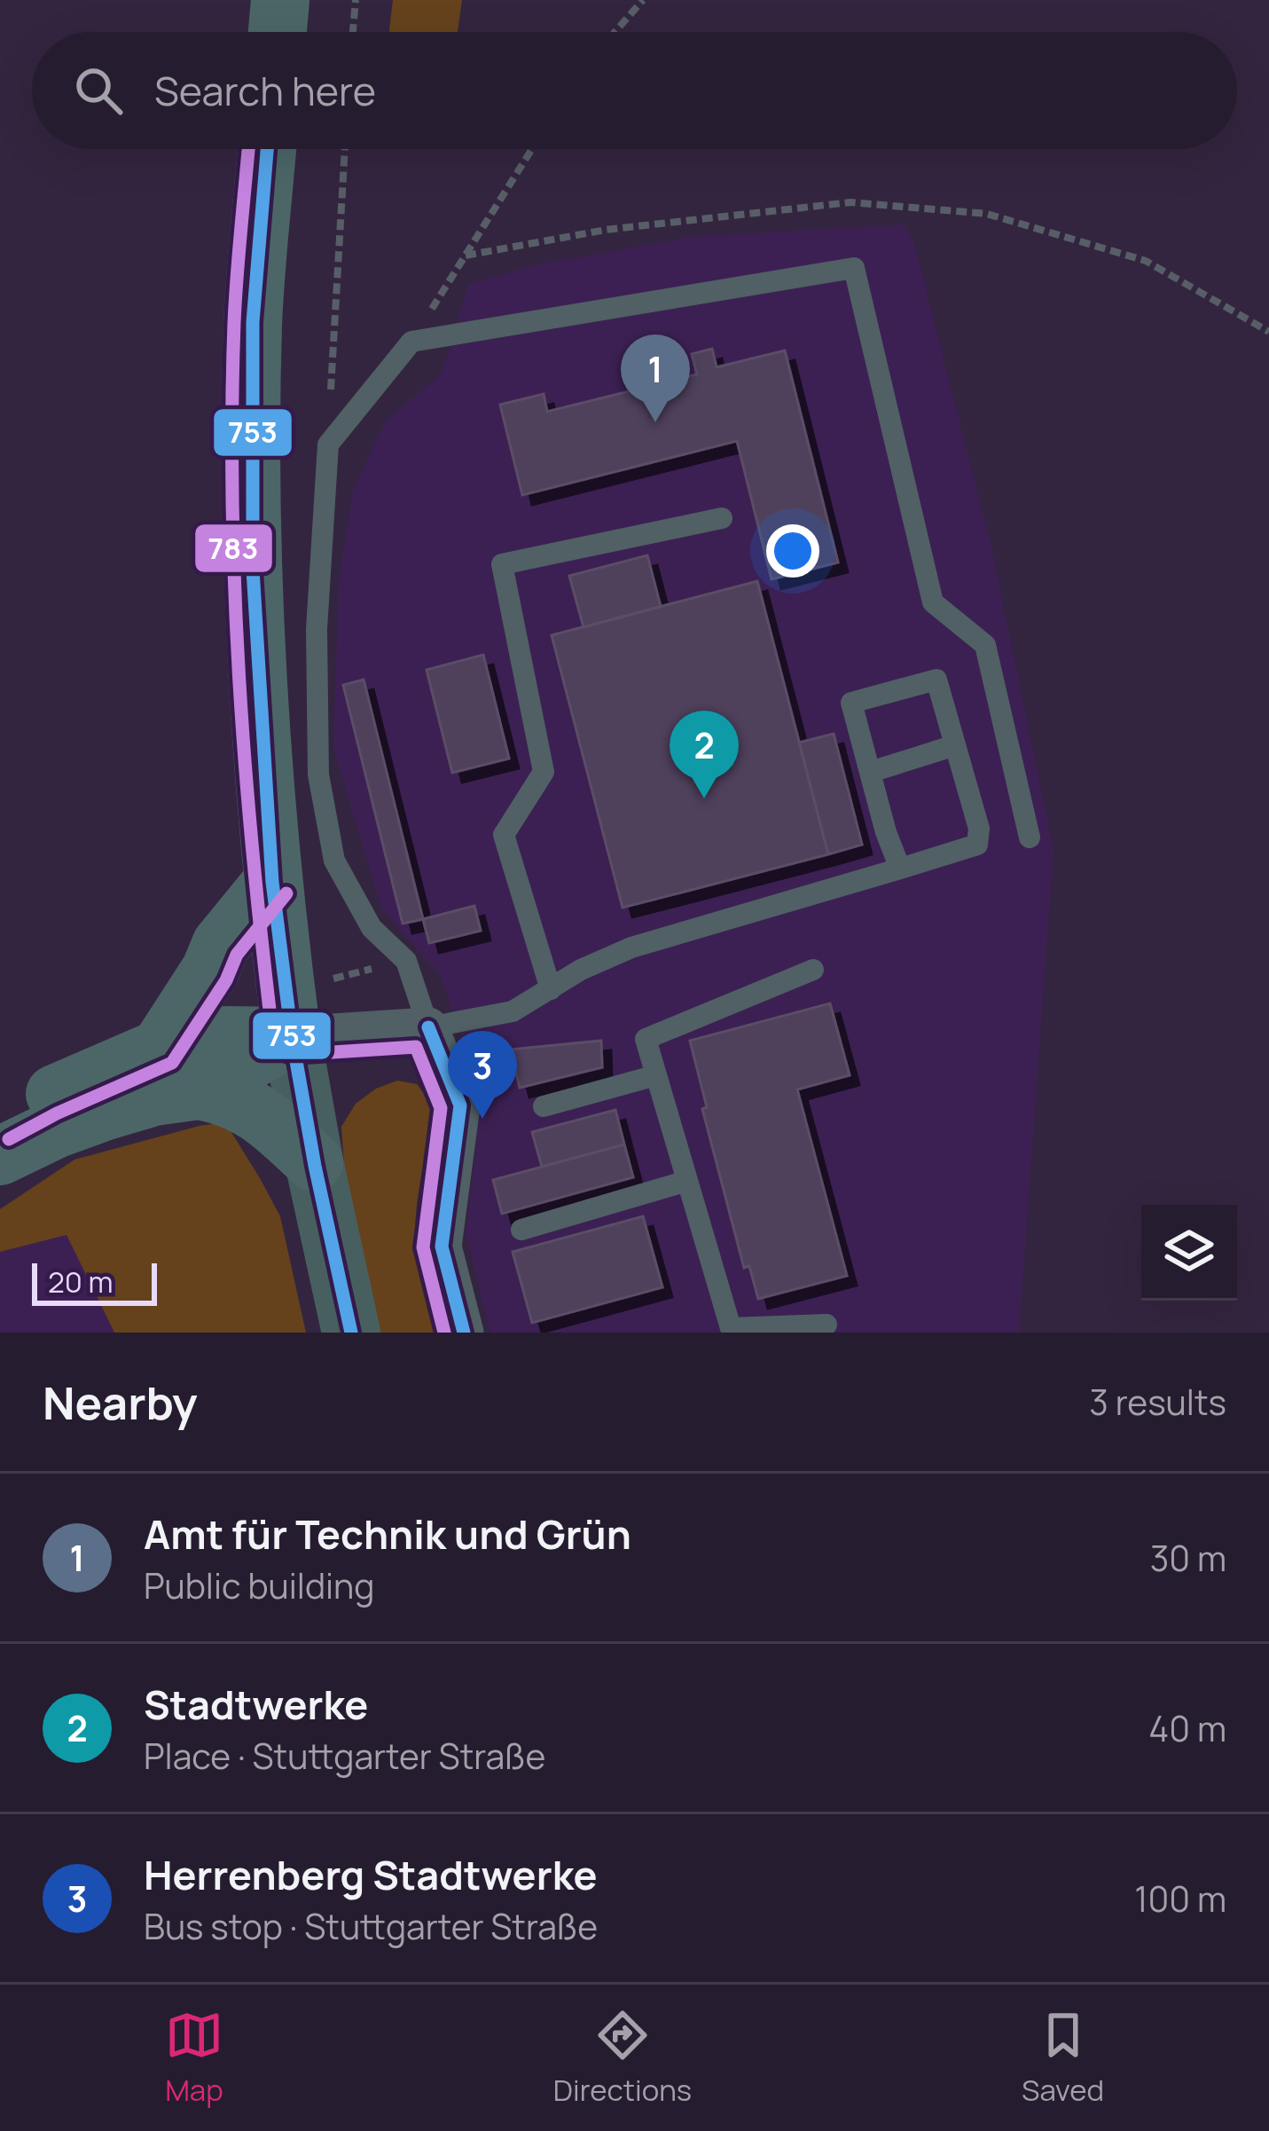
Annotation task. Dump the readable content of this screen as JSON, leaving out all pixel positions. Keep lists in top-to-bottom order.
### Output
{
  "lines": ["transit line 753", "transit line 783"],
  "scale_bar": "20 m",
  "page": {
    "search": "Search here",
    "pins": ["1", "2", "3"],
    "scale": "20 m",
    "heading": ["Nearby", "3 results"],
    "list": [
      {
        "mark": "1",
        "name": "Amt für Technik und Grün",
        "note": "Public building",
        "value": "30 m"
      },
      {
        "mark": "2",
        "name": "Stadtwerke",
        "note": "Place · Stuttgarter Straße",
        "value": "40 m"
      },
      {
        "mark": "3",
        "name": "Herrenberg Stadtwerke",
        "note": "Bus stop · Stuttgarter Straße",
        "value": "100 m"
      }
    ],
    "nav": ["Map", "Directions", "Saved"]
  }
}
